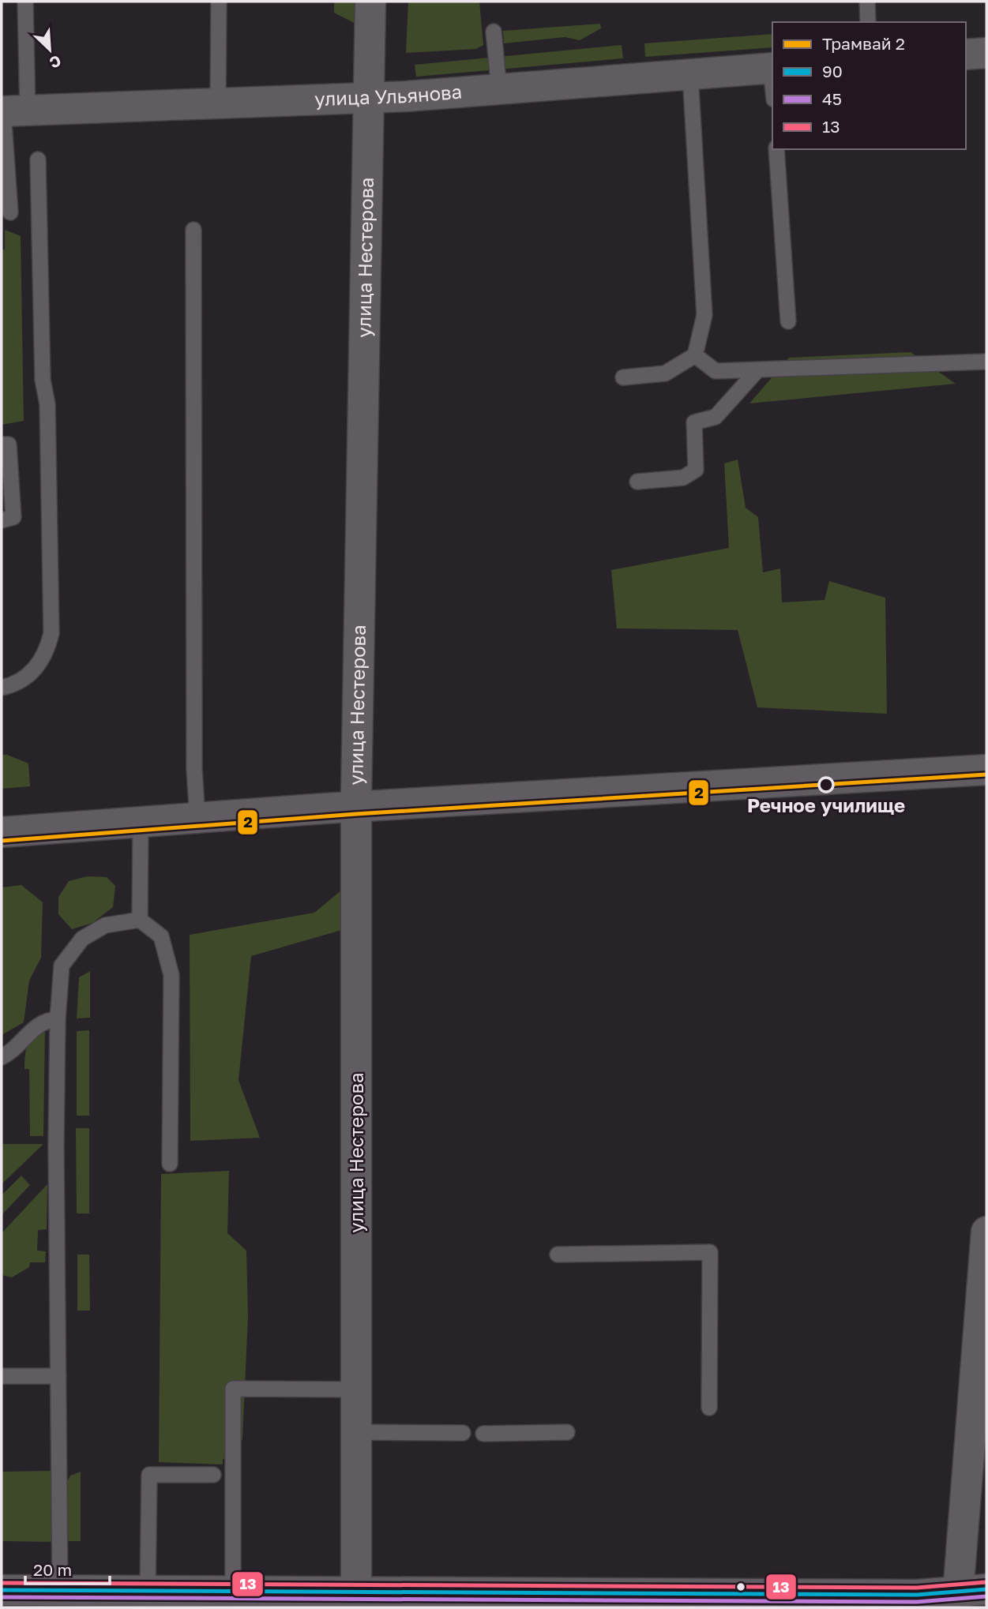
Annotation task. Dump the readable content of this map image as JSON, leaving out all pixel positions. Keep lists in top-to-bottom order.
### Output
{
  "streets": {
    "street": ["улица Ульянова", "улица Нестерова"]
  },
  "crossings": [
    ["улица Ульянова", "улица Нестерова"]
  ],
  "places": ["Речное училище"],
  "lines": [
    "tram line 2",
    "transit line 13",
    "transit line 90",
    "transit line 45"
  ],
  "legend": [
    "Трамвай 2",
    "90",
    "45",
    "13"
  ],
  "scale_bar": "20 m",
  "north": "bottom right"
}
